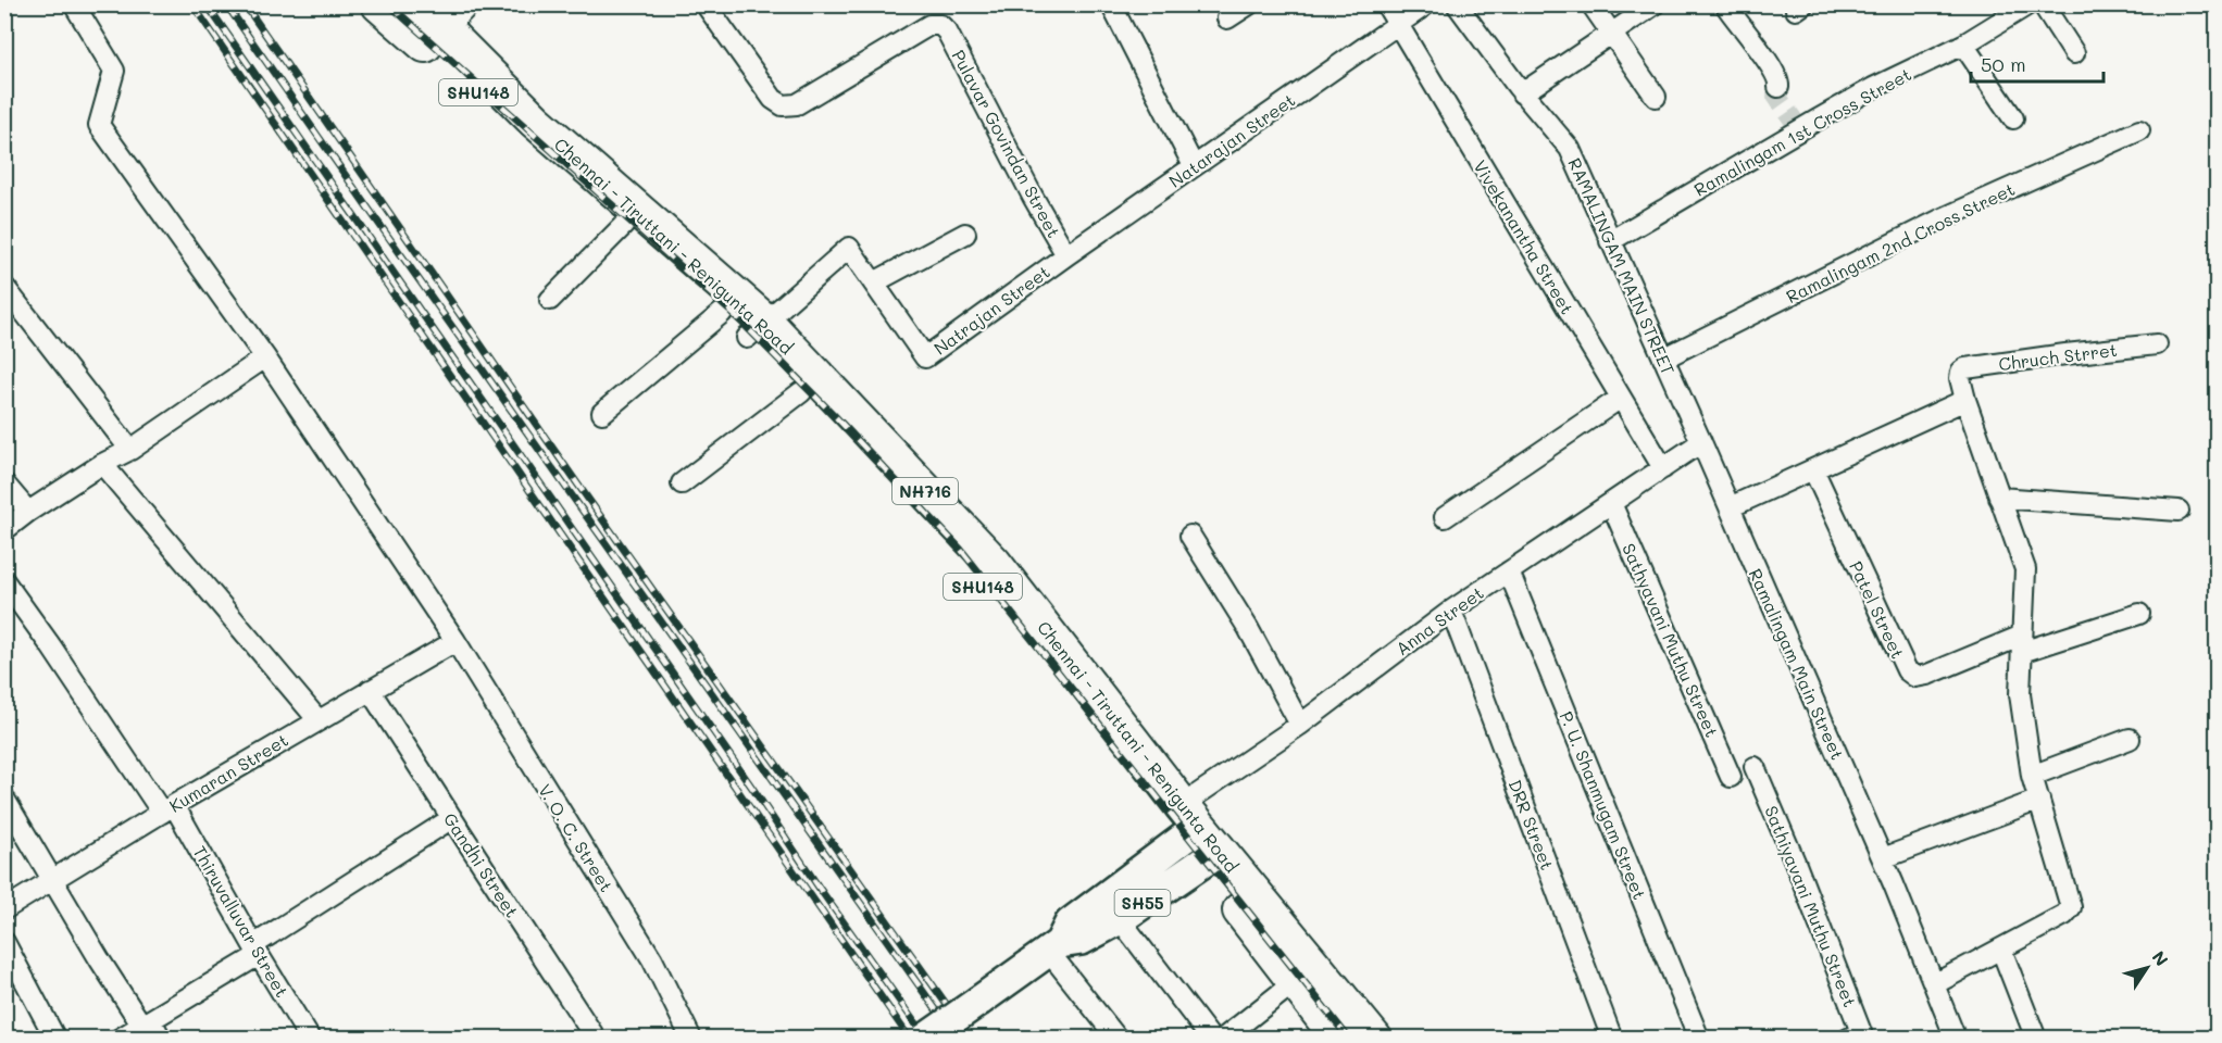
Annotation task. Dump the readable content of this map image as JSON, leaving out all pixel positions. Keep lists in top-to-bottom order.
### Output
{
  "streets": {
    "highway": ["SHU148", "Chennai - Tiruttani - Renigunta Road", "NH716"],
    "main road": ["SH55"],
    "street": [
      "Ramalingam 1st Cross Street",
      "Natarajan Street",
      "Pulavar Govindan Street",
      "Vivekanantha Street",
      "Ramalingam 2nd Cross Street",
      "RAMALINGAM MAIN STREET",
      "Natrajan Street",
      "Chruch Strret",
      "Patel Street",
      "Anna Street",
      "Sathyavani Muthu Street",
      "Ramalingam Main Street",
      "Kumaran Street",
      "P. U. Shanmugam Street",
      "DRR Street",
      "V. O. C. Street",
      "Gandhi Street",
      "Sathiyavani Muthu Street",
      "Thiruvalluvar Street"
    ]
  },
  "crossings": [
    ["Ramalingam 1st Cross Street", "RAMALINGAM MAIN STREET"],
    ["Natarajan Street", "Pulavar Govindan Street"],
    ["Natarajan Street", "Vivekanantha Street"],
    ["Natarajan Street", "Natrajan Street"],
    ["Pulavar Govindan Street", "Natrajan Street"],
    ["Vivekanantha Street", "Anna Street"],
    ["Ramalingam 2nd Cross Street", "RAMALINGAM MAIN STREET"],
    ["Chennai - Tiruttani - Renigunta Road", "Natrajan Street"],
    ["Chennai - Tiruttani - Renigunta Road", "Anna Street"],
    ["Chennai - Tiruttani - Renigunta Road", "SH55"],
    ["RAMALINGAM MAIN STREET", "Anna Street"],
    ["RAMALINGAM MAIN STREET", "Ramalingam Main Street"],
    ["Anna Street", "Sathyavani Muthu Street"],
    ["Anna Street", "Ramalingam Main Street"],
    ["Anna Street", "P. U. Shanmugam Street"],
    ["Anna Street", "DRR Street"],
    ["Anna Street", "SH55"],
    ["Kumaran Street", "V. O. C. Street"],
    ["Kumaran Street", "Gandhi Street"],
    ["Kumaran Street", "Thiruvalluvar Street"]
  ],
  "scale_bar": "50 m",
  "north": "top right"
}
